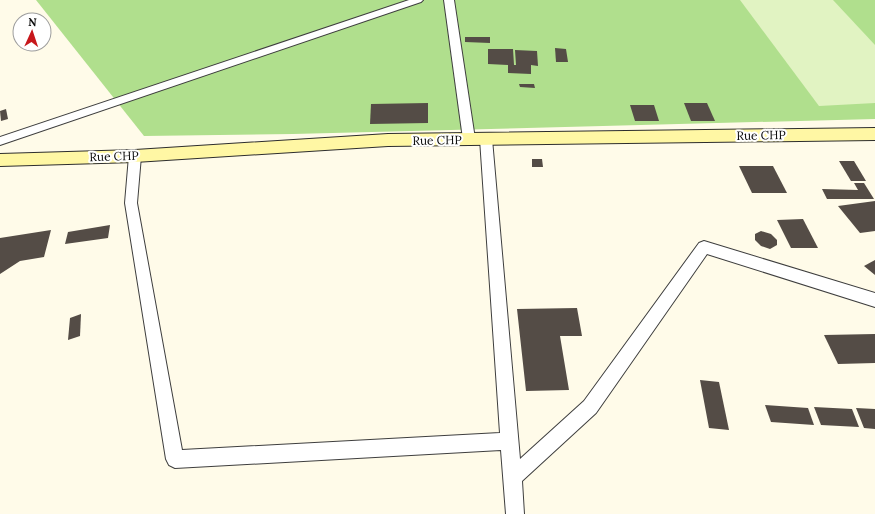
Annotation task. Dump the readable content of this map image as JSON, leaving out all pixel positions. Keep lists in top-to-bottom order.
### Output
{
  "streets": {
    "street": ["Rue CHP"]
  },
  "north": "top"
}
